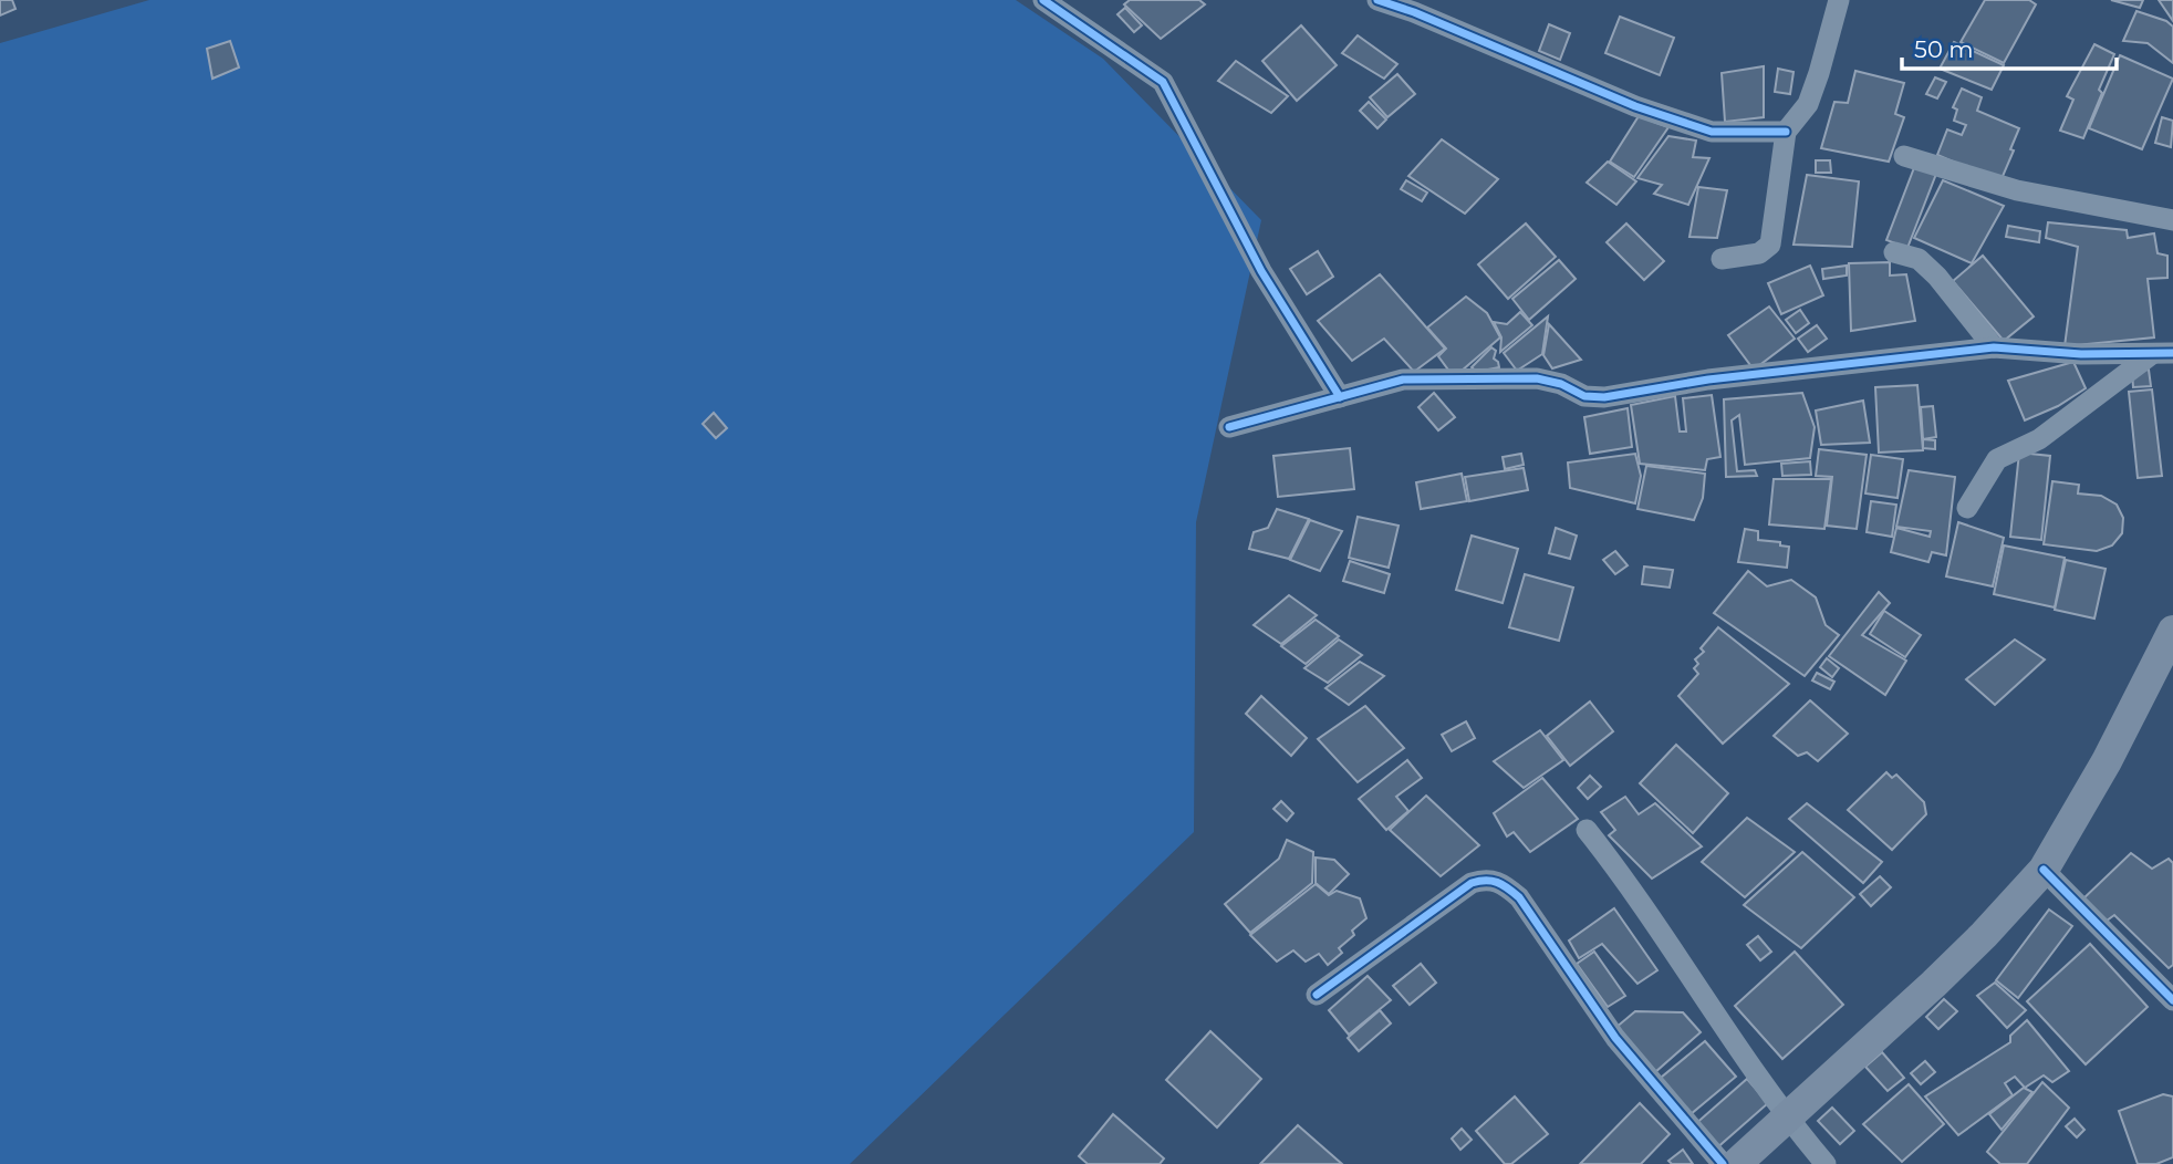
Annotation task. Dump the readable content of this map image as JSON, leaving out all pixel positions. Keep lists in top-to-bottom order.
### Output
{
  "scale_bar": "50 m"
}
